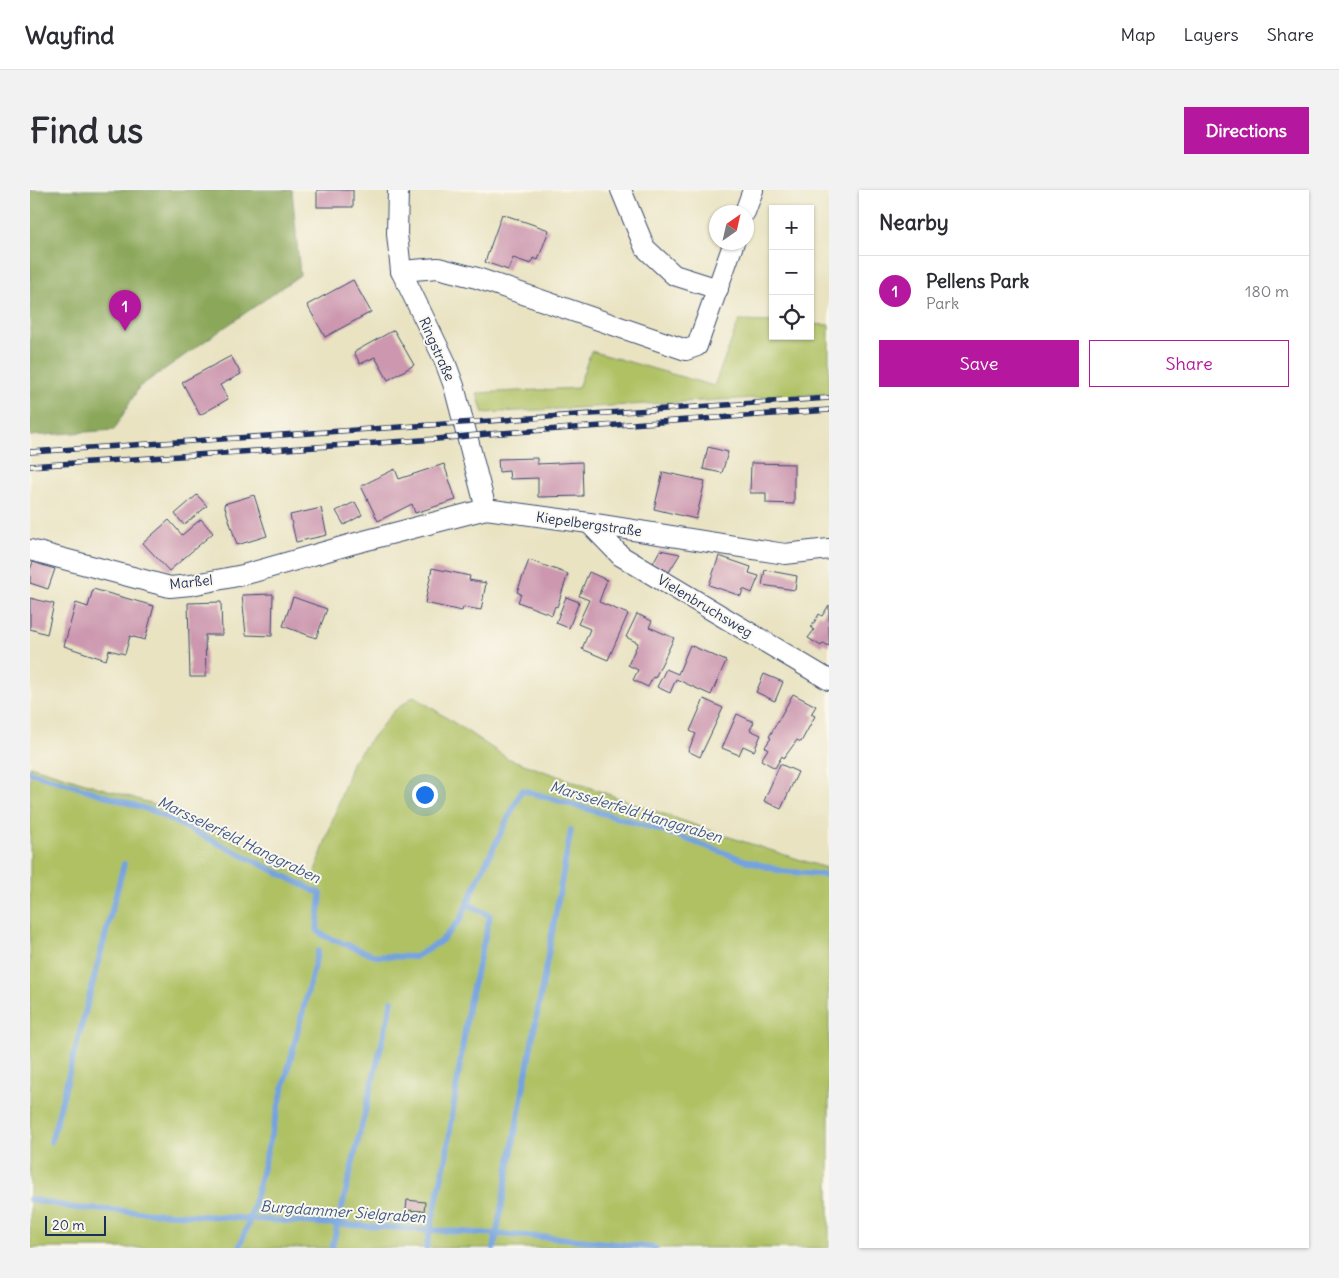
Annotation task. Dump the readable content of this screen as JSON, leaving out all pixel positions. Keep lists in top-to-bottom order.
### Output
{
  "streets": {
    "street": [
      "Ringstraße",
      "Kiepelbergstraße",
      "Marßel",
      "Vielenbruchsweg"
    ]
  },
  "crossings": [
    ["Ringstraße", "Kiepelbergstraße"],
    ["Kiepelbergstraße", "Marßel"],
    ["Kiepelbergstraße", "Vielenbruchsweg"]
  ],
  "water": ["Marsselerfeld Hanggraben", "Burgdammer Sielgraben"],
  "scale_bar": "20 m",
  "north": "top right",
  "page": {
    "header": "Wayfind",
    "nav": ["Map", "Layers", "Share"],
    "buttons": [
      "Directions",
      ["Save", "Share"]
    ],
    "title": "Find us",
    "heading": "Nearby",
    "map_buttons": ["+", "−"],
    "list": [
      {
        "mark": "1",
        "name": "Pellens Park",
        "note": "Park",
        "value": "180 m"
      }
    ],
    "pins": "1",
    "scale": "20 m"
  }
}
